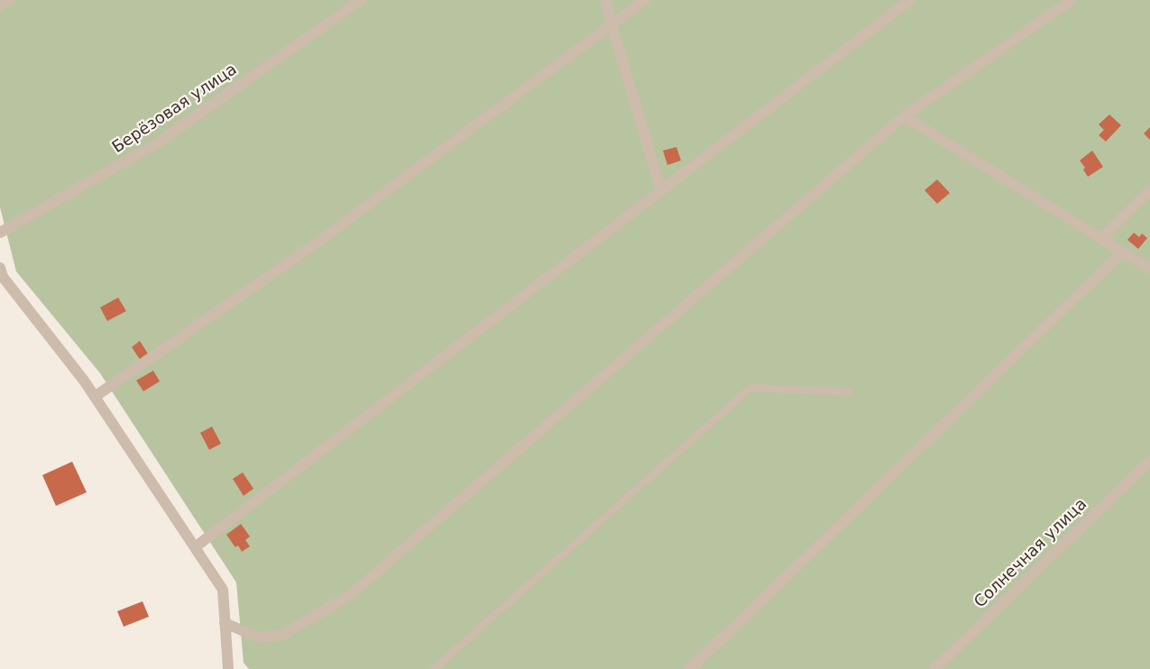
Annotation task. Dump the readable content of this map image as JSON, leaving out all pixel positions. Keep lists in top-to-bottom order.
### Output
{
  "streets": {
    "street": ["Берёзовая улица", "Солнечная улица"]
  }
}
